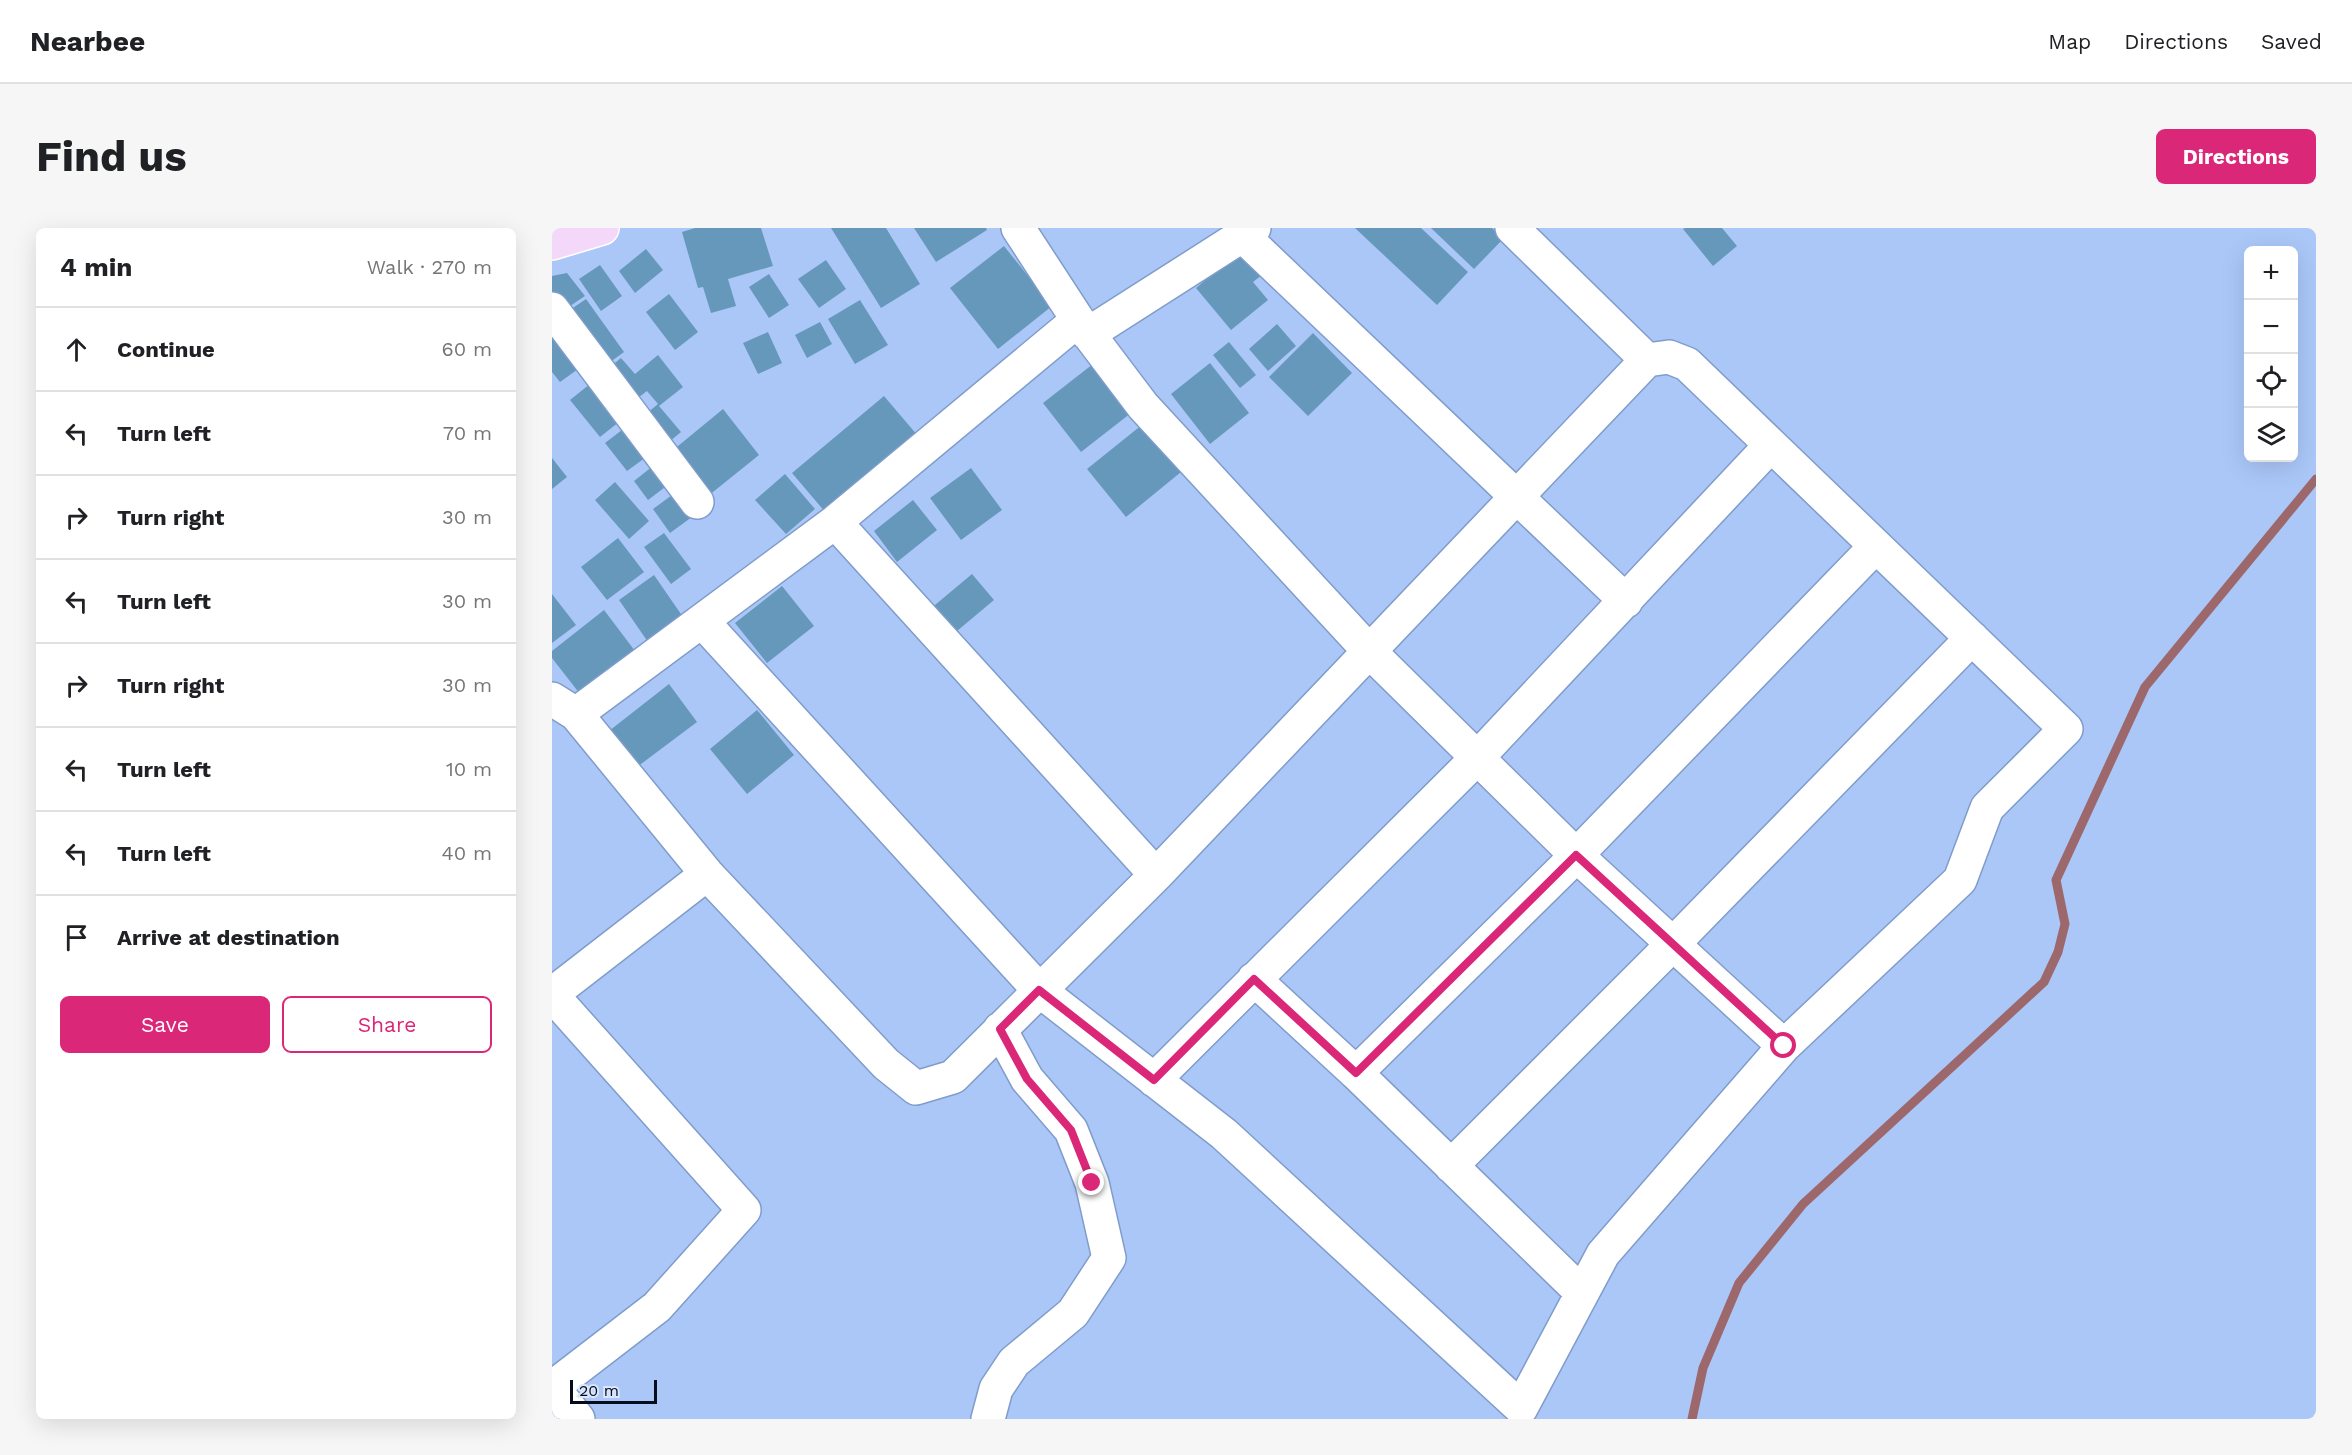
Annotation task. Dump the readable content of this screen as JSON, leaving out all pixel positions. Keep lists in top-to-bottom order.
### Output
{
  "scale_bar": "20 m",
  "page": {
    "header": "Nearbee",
    "nav": ["Map", "Directions", "Saved"],
    "buttons": [
      "Directions",
      ["Save", "Share"]
    ],
    "title": "Find us",
    "heading": ["4 min", "Walk · 270 m"],
    "map_buttons": ["+", "−"],
    "list": [
      ["Continue", "60 m"],
      ["Turn left", "70 m"],
      ["Turn right", "30 m"],
      ["Turn left", "30 m"],
      ["Turn right", "30 m"],
      ["Turn left", "10 m"],
      ["Turn left", "40 m"],
      "Arrive at destination"
    ],
    "scale": "20 m"
  }
}
